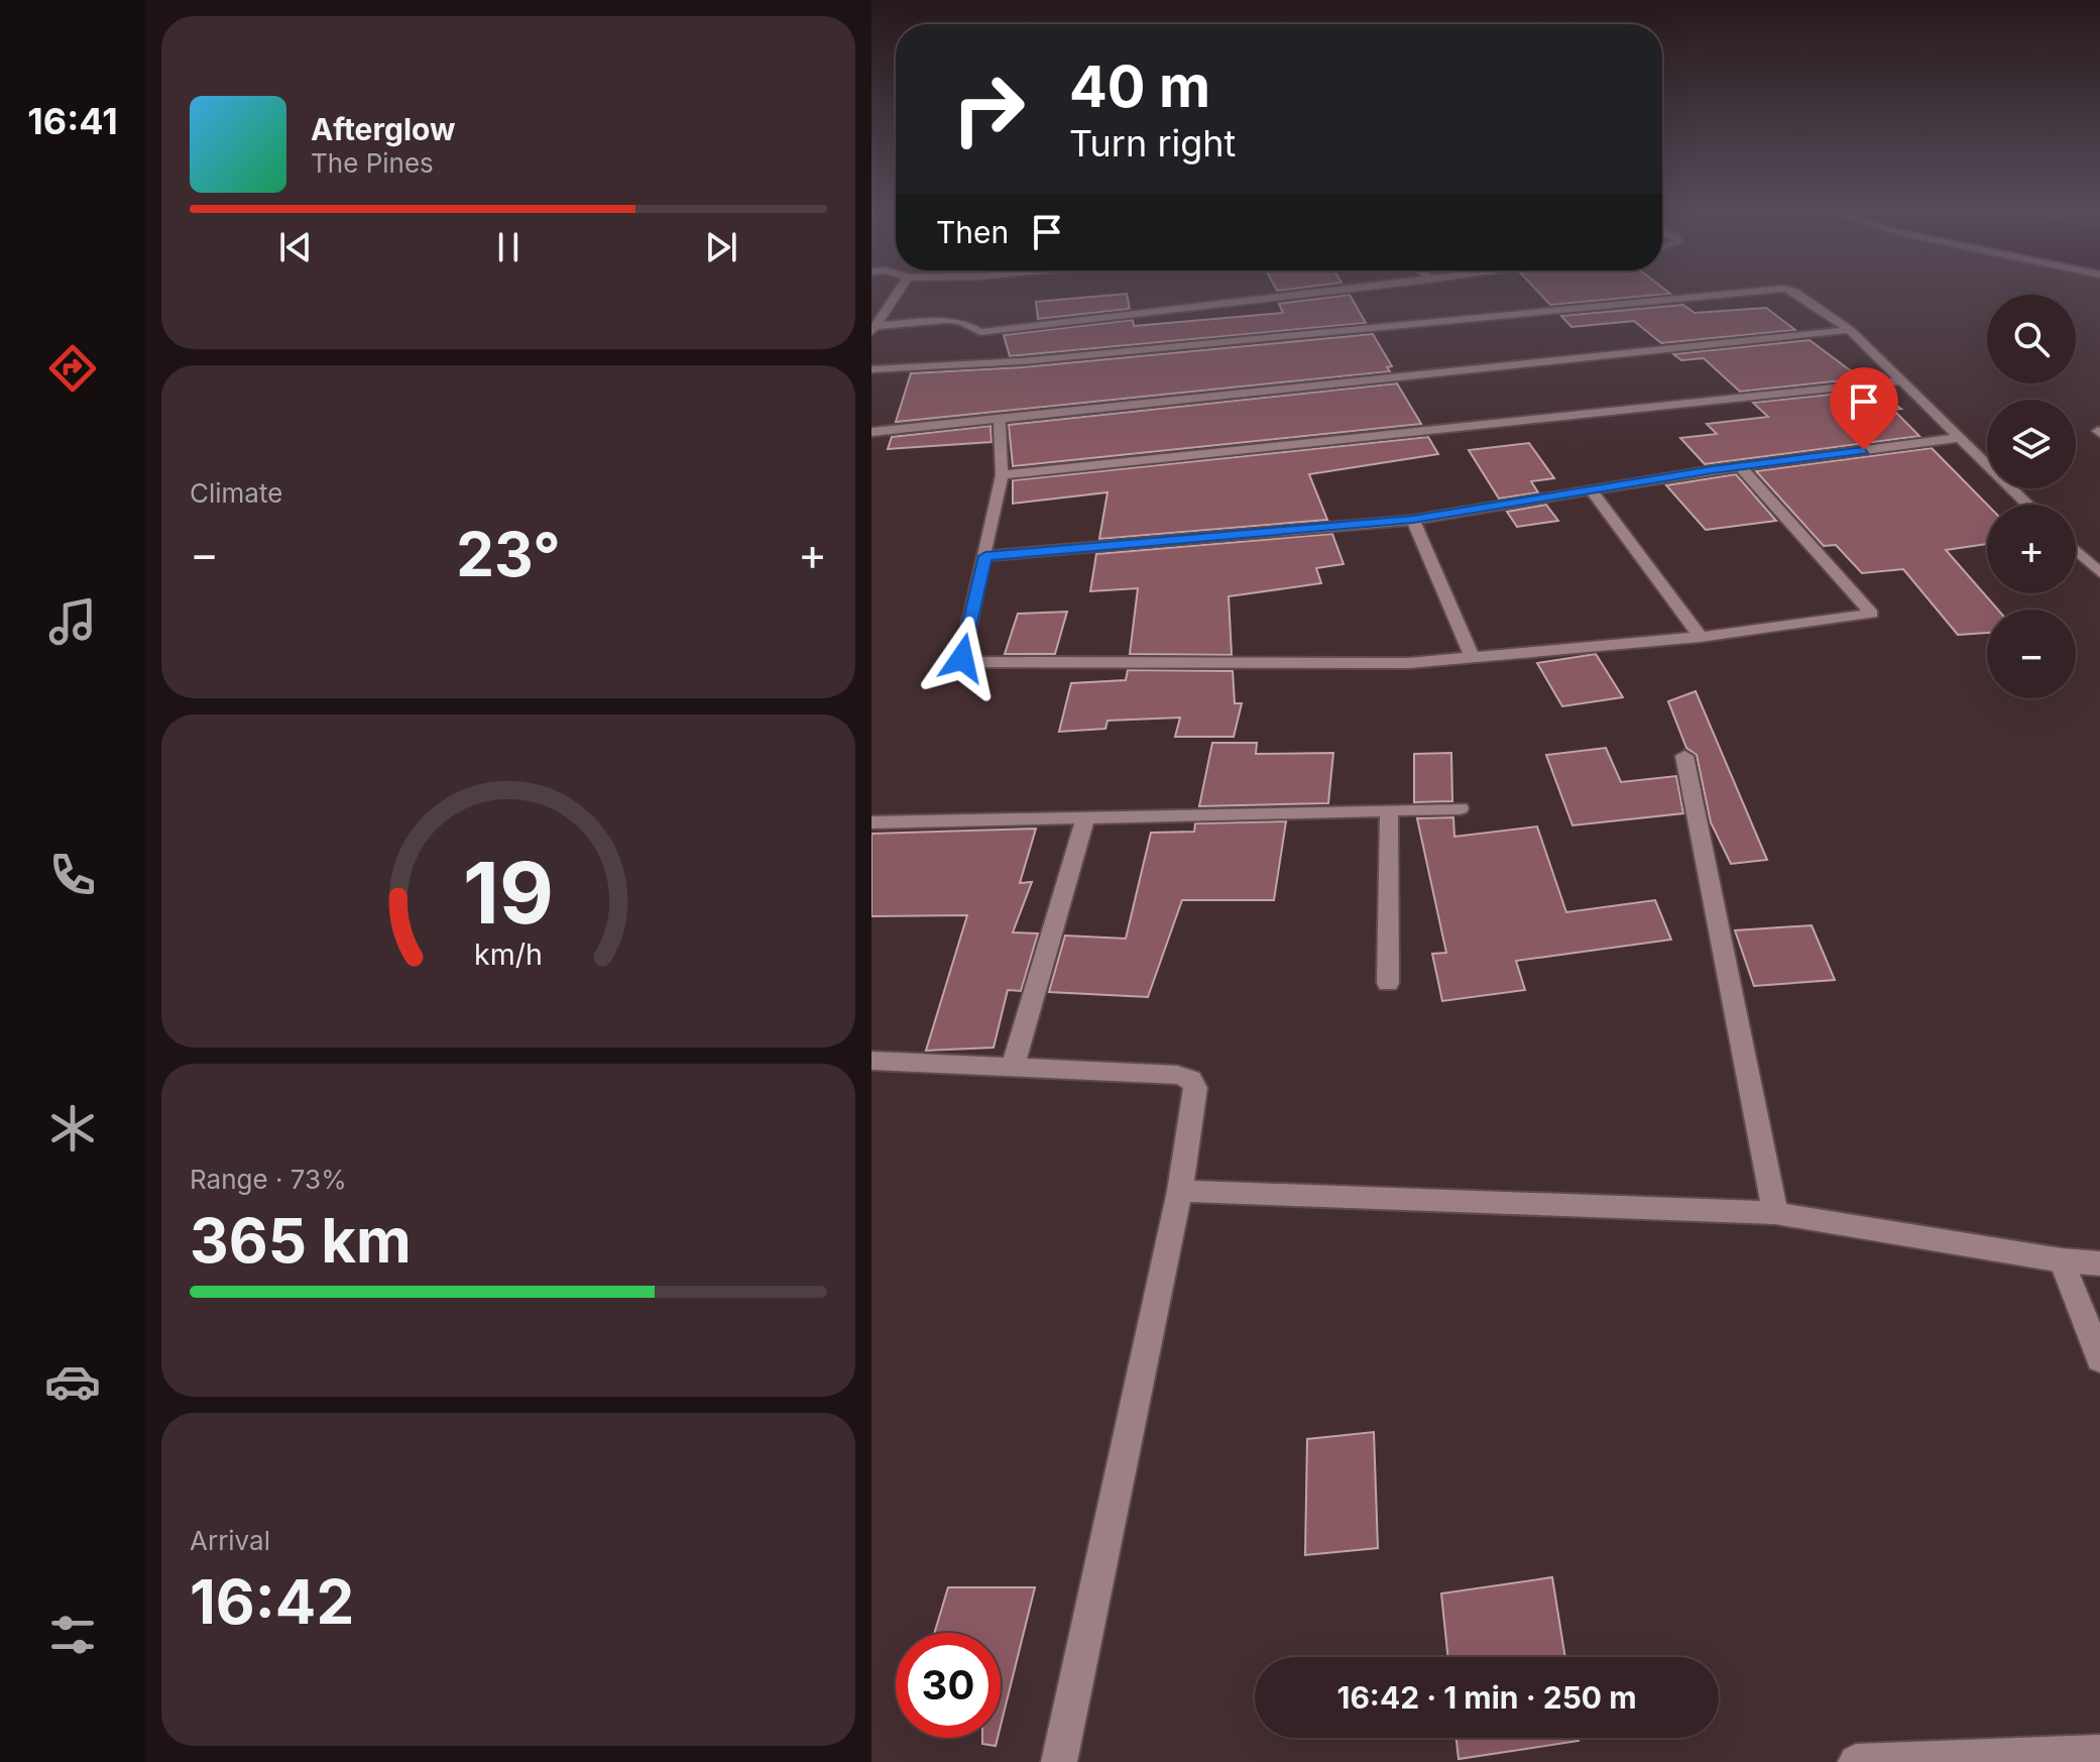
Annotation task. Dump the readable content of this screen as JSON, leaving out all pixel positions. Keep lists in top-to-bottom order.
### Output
{
  "page": {
    "tabs": "16:41",
    "turn": ["40 m", "Turn right"],
    "song": ["Afterglow", "The Pines"],
    "then": "Then",
    "map_buttons": ["+", "−"],
    "tile": [
      "Climate",
      ["Range · 73%", "365 km"],
      ["Arrival", "16:42"]
    ],
    "heat": ["−", "23°", "+"],
    "limit": "30",
    "trip": "16:42 · 1 min · 250 m",
    "gauge": ["19", "km/h"]
  }
}
